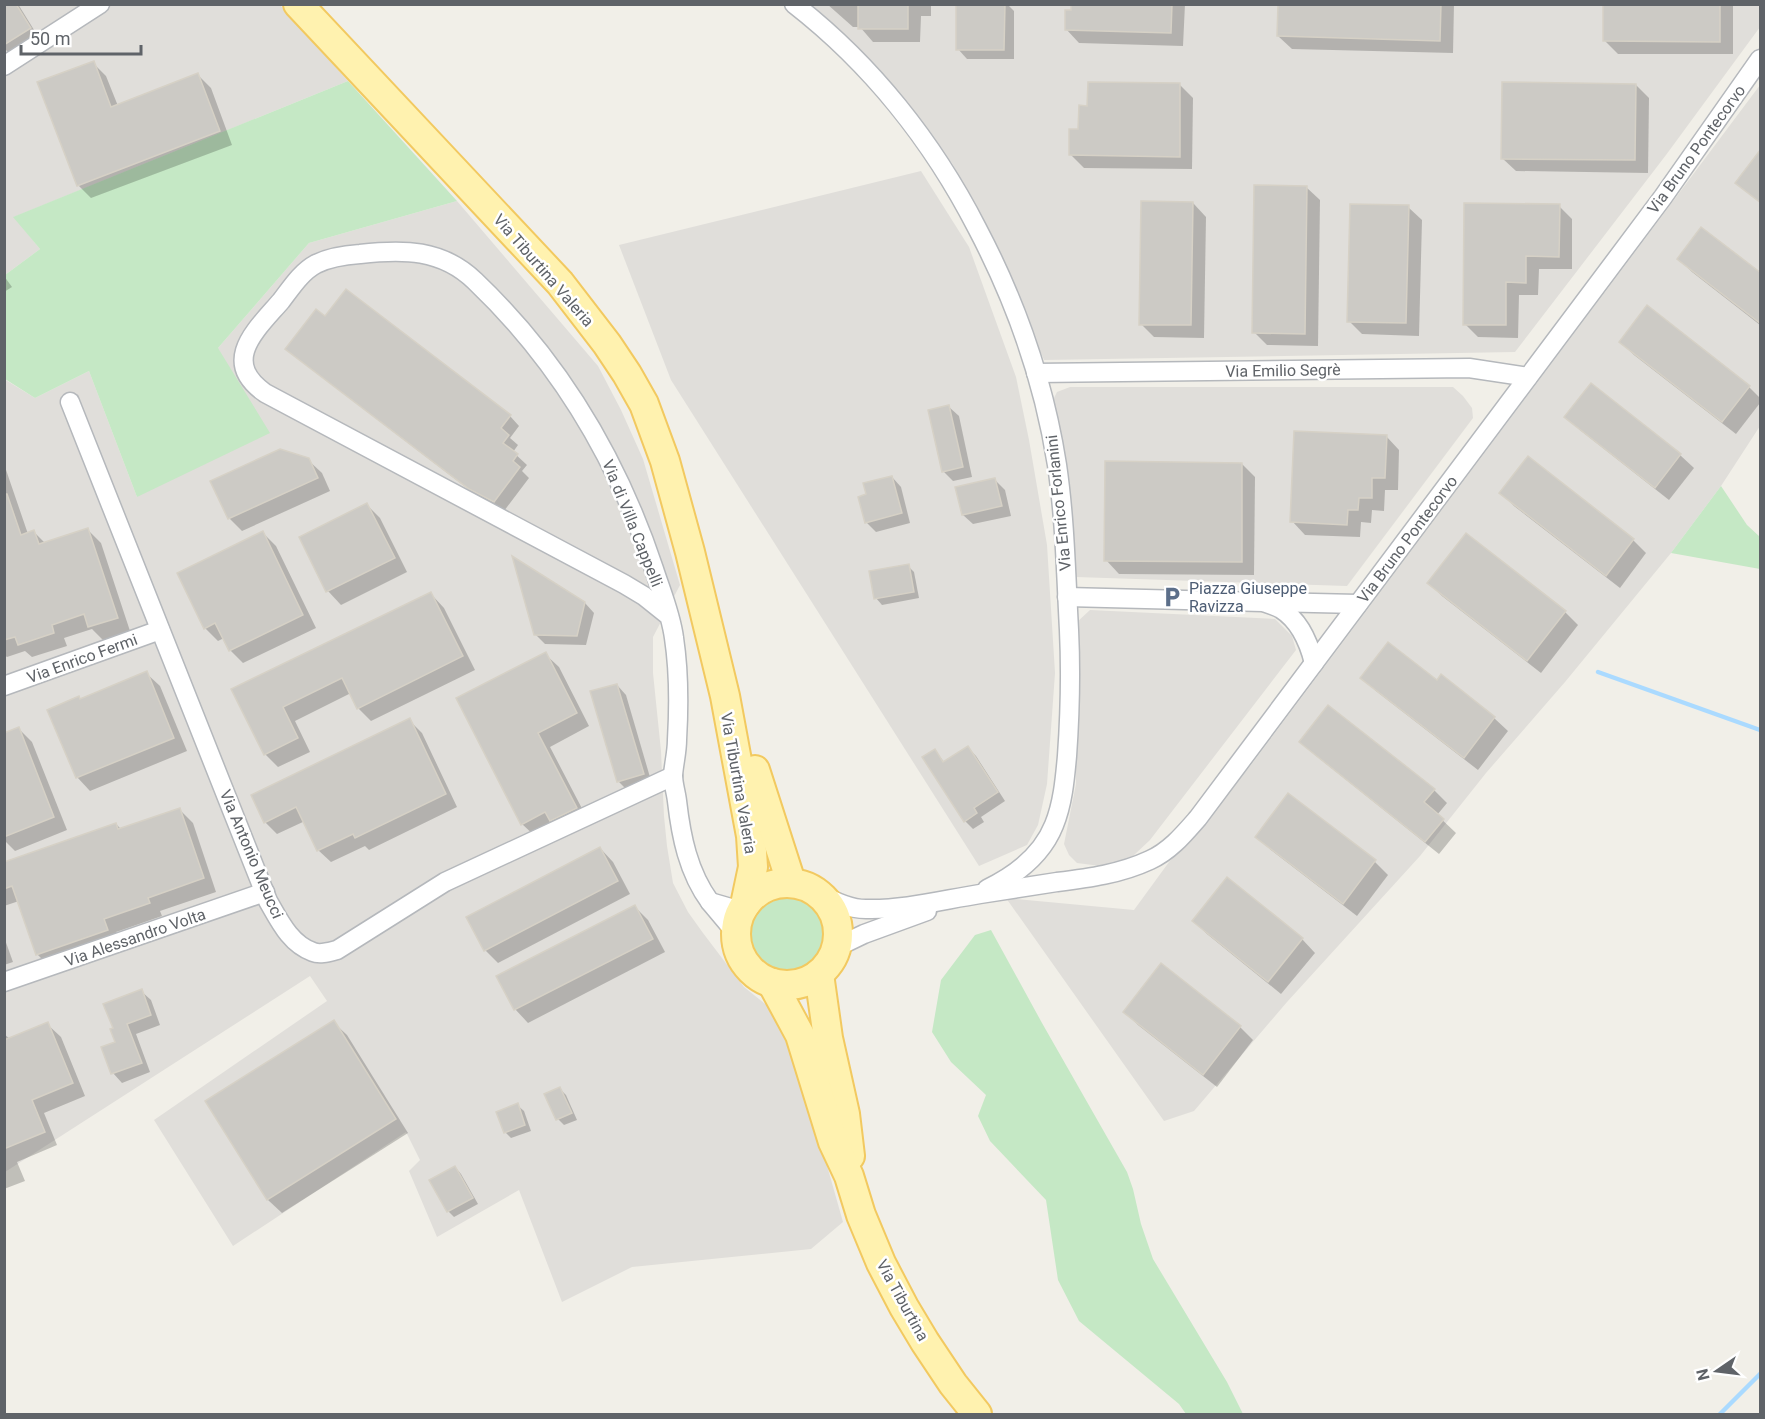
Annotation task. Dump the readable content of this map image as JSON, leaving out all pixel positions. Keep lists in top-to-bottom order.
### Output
{
  "streets": {
    "main road": ["Via Tiburtina Valeria", "Via Tiburtina"],
    "street": [
      "Via Bruno Pontecorvo",
      "Via Emilio Segrè",
      "Via Enrico Forlanini",
      "Via di Villa Cappelli",
      "Via Enrico Fermi",
      "Via Antonio Meucci",
      "Via Alessandro Volta"
    ]
  },
  "crossings": [
    ["Via Bruno Pontecorvo", "Via Tiburtina Valeria"],
    ["Via Bruno Pontecorvo", "Via Emilio Segrè"],
    ["Via Bruno Pontecorvo", "Via Enrico Forlanini"],
    ["Via Bruno Pontecorvo", "Via Tiburtina"],
    ["Via Tiburtina Valeria", "Via Tiburtina"],
    ["Via Emilio Segrè", "Via Enrico Forlanini"],
    ["Via Enrico Fermi", "Via Antonio Meucci"],
    ["Via Antonio Meucci", "Via Alessandro Volta"]
  ],
  "places": {
    "parking": ["Piazza Giuseppe Ravizza"]
  },
  "scale_bar": "50 m",
  "north": "left"
}
